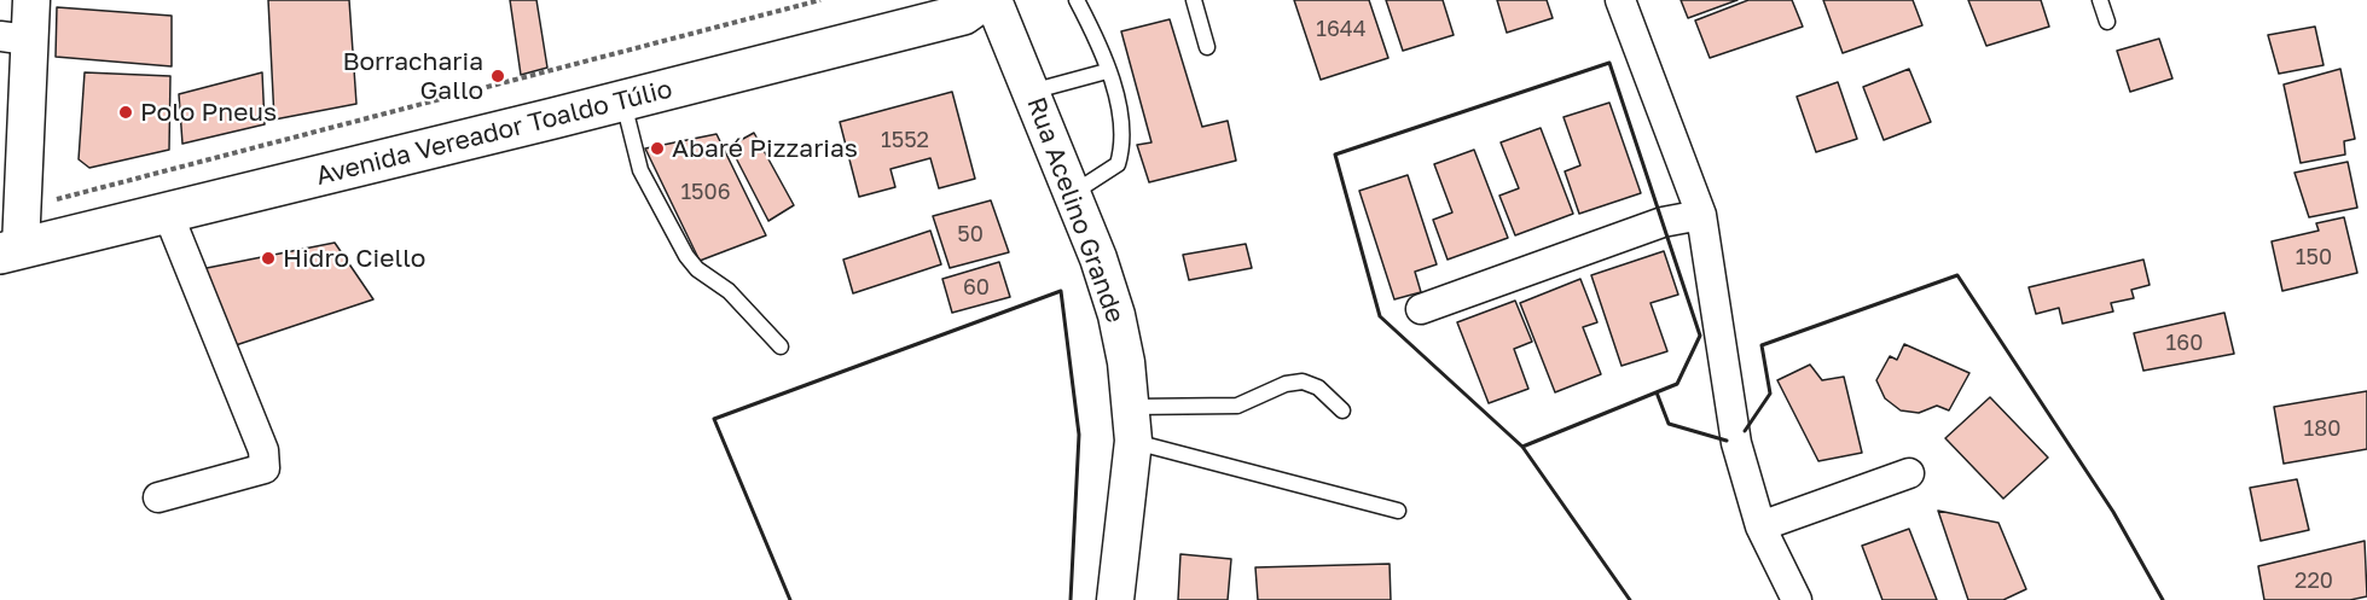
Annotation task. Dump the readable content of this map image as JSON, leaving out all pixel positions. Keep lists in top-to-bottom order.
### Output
{
  "streets": {
    "main road": ["Avenida Vereador Toaldo Túlio"],
    "street": ["Rua Acelino Grande"]
  },
  "crossings": [
    ["Avenida Vereador Toaldo Túlio", "Rua Acelino Grande"]
  ],
  "places": [
    "Borracharia Gallo",
    "Polo Pneus",
    "Abaré Pizzarias",
    "Hidro Ciello"
  ],
  "house_numbers": [
    "1644",
    "1552",
    "1506",
    "50",
    "150",
    "60",
    "160",
    "180",
    "220"
  ]
}
